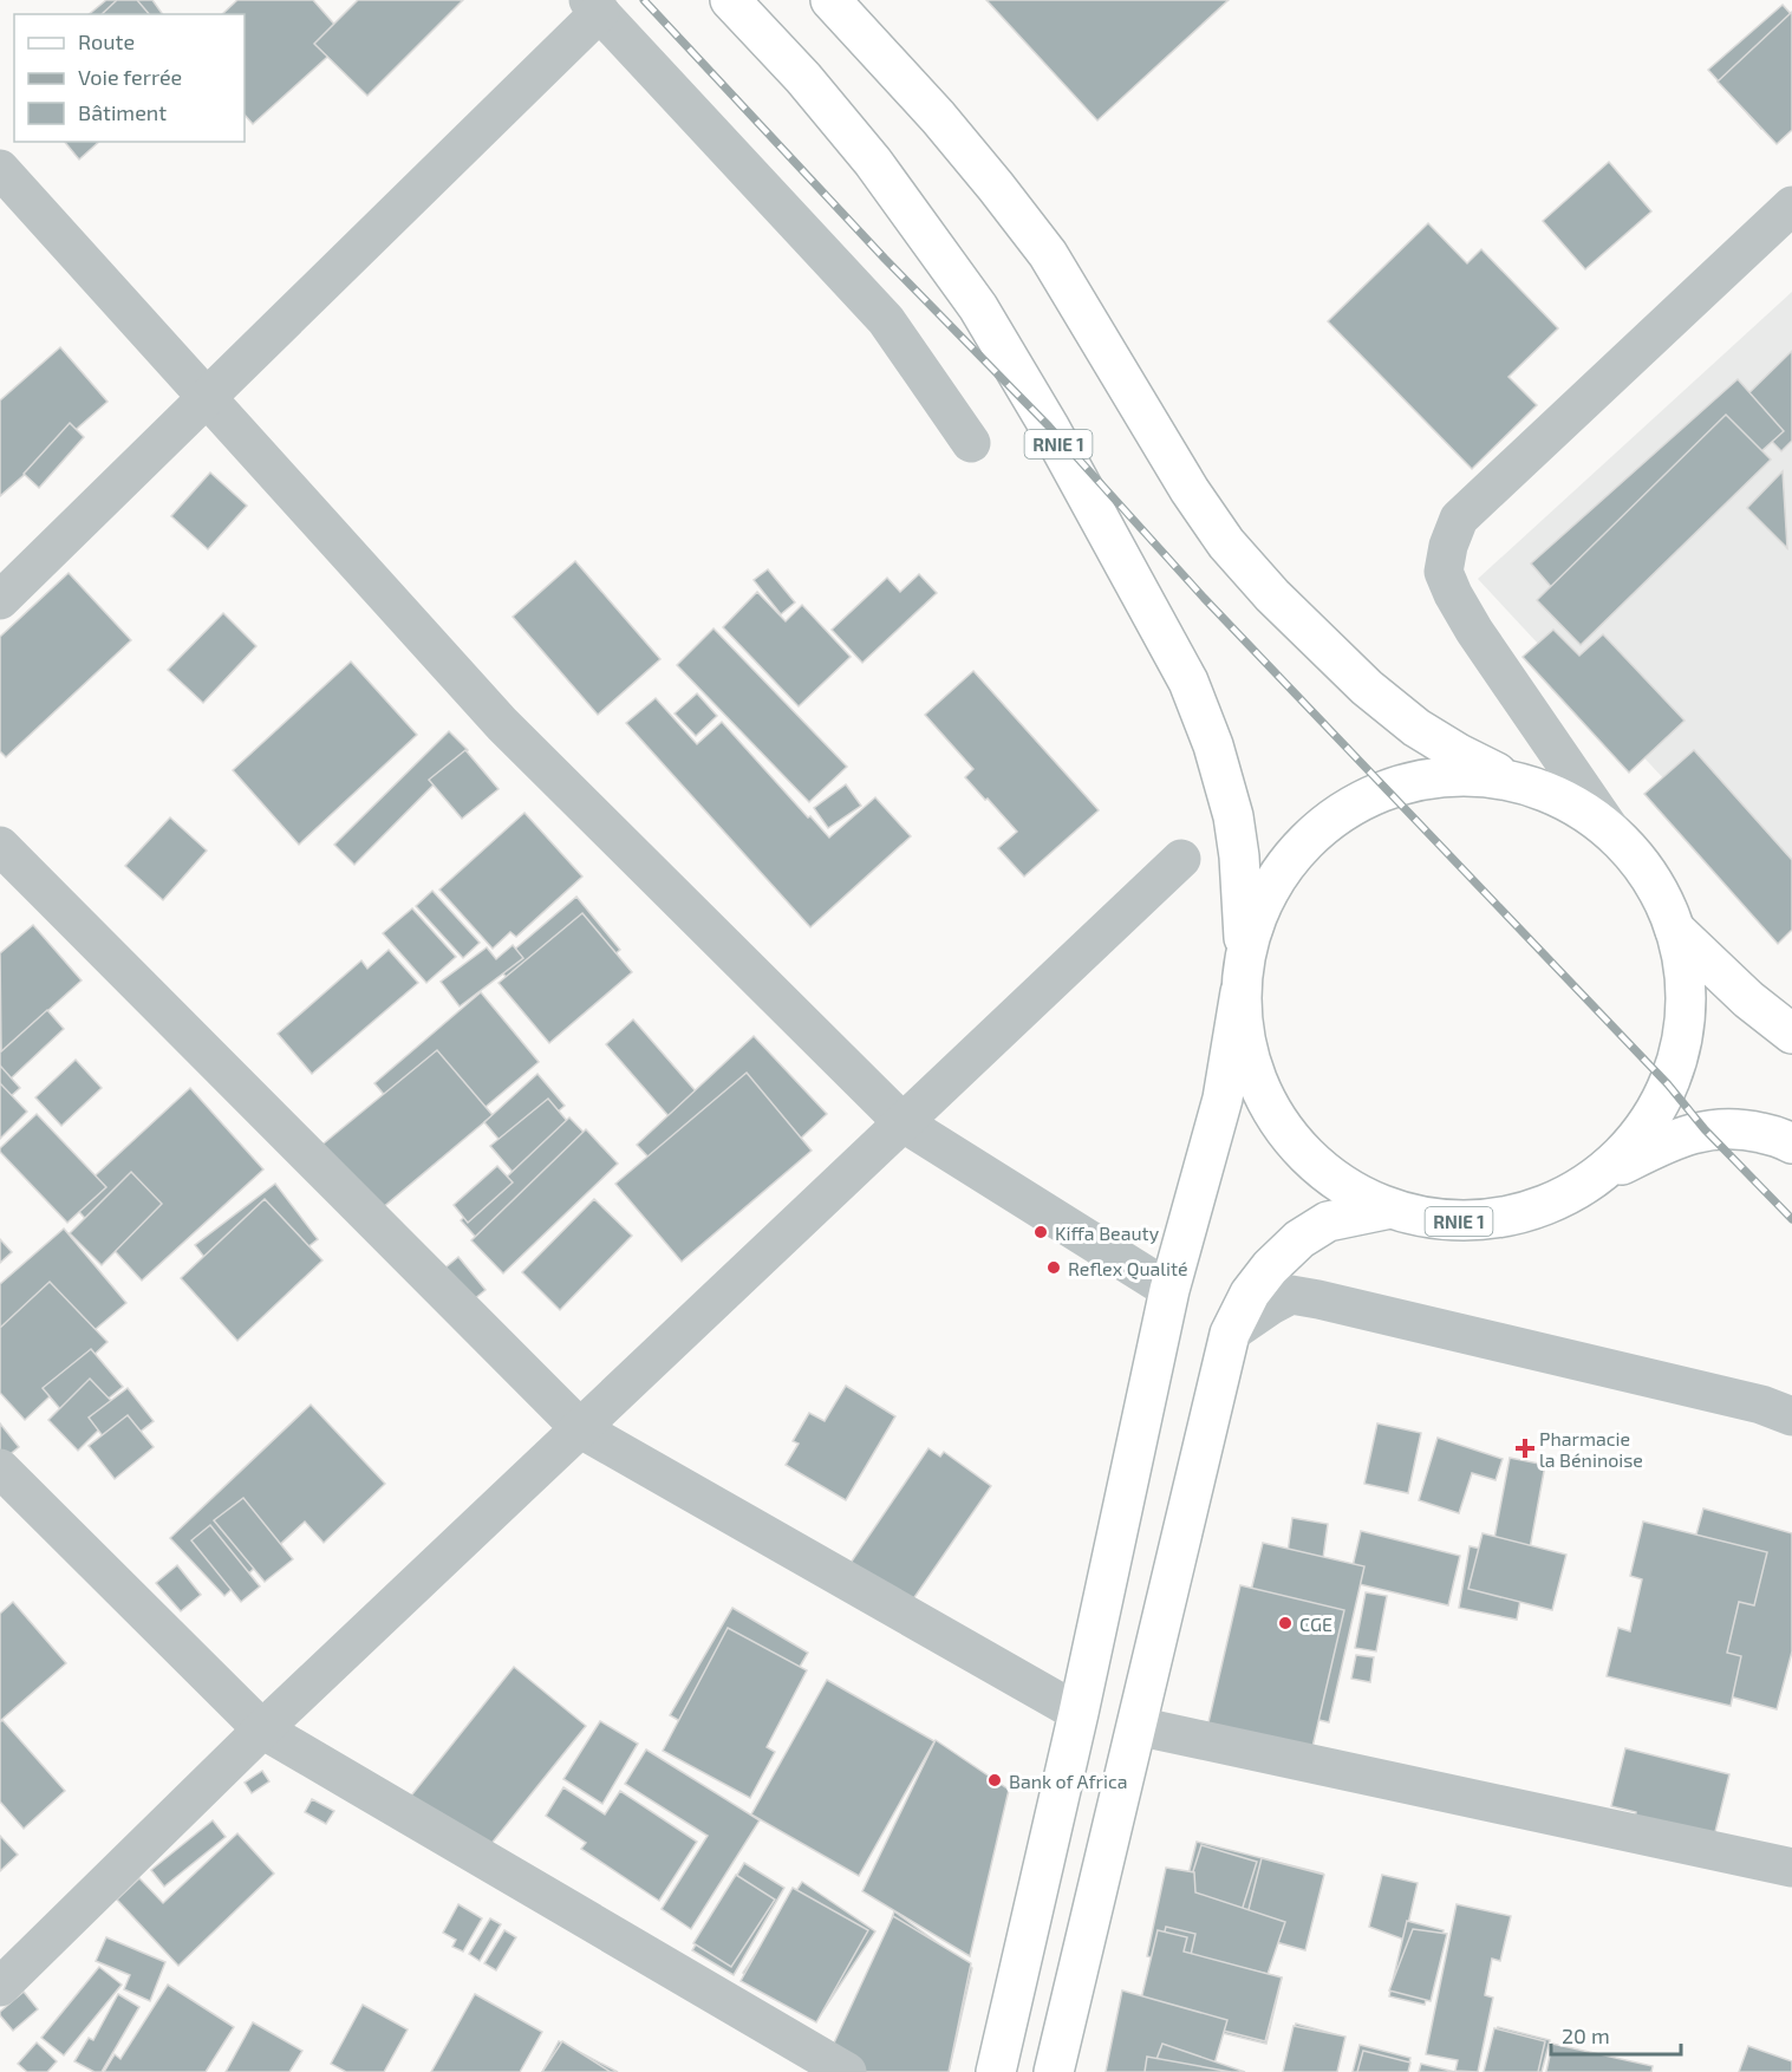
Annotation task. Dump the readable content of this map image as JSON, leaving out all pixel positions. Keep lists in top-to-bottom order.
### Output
{
  "streets": {
    "main road": ["RNIE 1"]
  },
  "places": {
    "other": [
      "Kiffa Beauty",
      "Reflex Qualité",
      "CGE",
      "Bank of Africa"
    ],
    "health": ["Pharmacie la Béninoise"]
  },
  "legend": ["Route", "Voie ferrée", "Bâtiment"],
  "scale_bar": "20 m"
}
